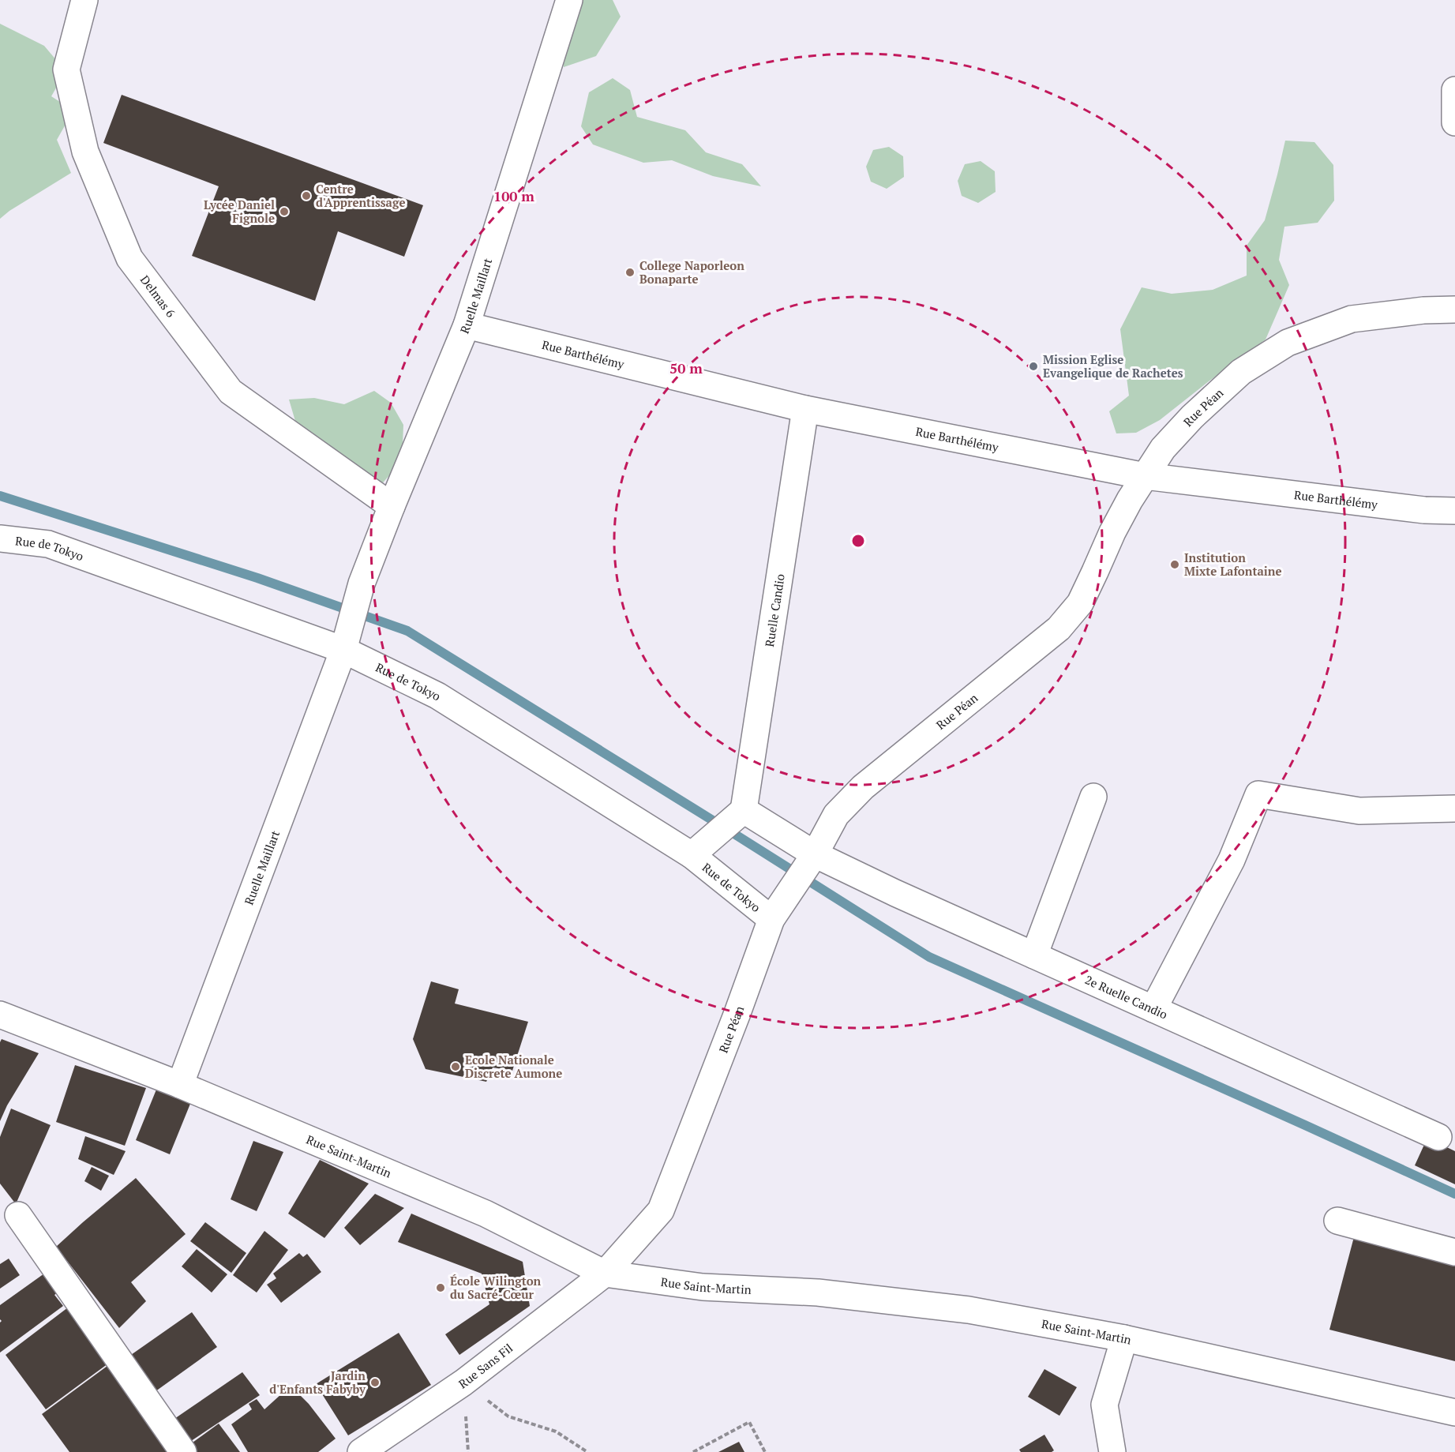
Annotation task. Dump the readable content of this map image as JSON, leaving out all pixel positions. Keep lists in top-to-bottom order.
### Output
{
  "streets": {
    "street": [
      "Delmas 6",
      "Ruelle Maillart",
      "Rue Barthélémy",
      "Rue Péan",
      "Rue de Tokyo",
      "Ruelle Candio",
      "2e Ruelle Candio",
      "Rue Saint-Martin",
      "Rue Sans Fil"
    ]
  },
  "crossings": [
    ["Delmas 6", "Ruelle Maillart"],
    ["Ruelle Maillart", "Rue Barthélémy"],
    ["Ruelle Maillart", "Rue de Tokyo"],
    ["Ruelle Maillart", "Rue Saint-Martin"],
    ["Rue Barthélémy", "Rue Péan"],
    ["Rue Barthélémy", "Ruelle Candio"],
    ["Rue Péan", "Rue de Tokyo"],
    ["Rue Péan", "2e Ruelle Candio"],
    ["Rue Péan", "Rue Saint-Martin"],
    ["Rue Péan", "Rue Sans Fil"],
    ["Ruelle Candio", "2e Ruelle Candio"],
    ["Rue Saint-Martin", "Rue Sans Fil"]
  ],
  "places": [
    "Centre d'Apprentissage",
    "Lycée Daniel Fignole",
    "College Naporleon Bonaparte",
    "Mission Eglise Evangelique de Rachetes",
    "Institution Mixte Lafontaine",
    "Ecole Nationale Discrete Aumone",
    "École Wilington du Sacré-Cœur",
    "Jardin d'Enfants Fabyby"
  ],
  "rings": ["100 m", "50 m"]
}
